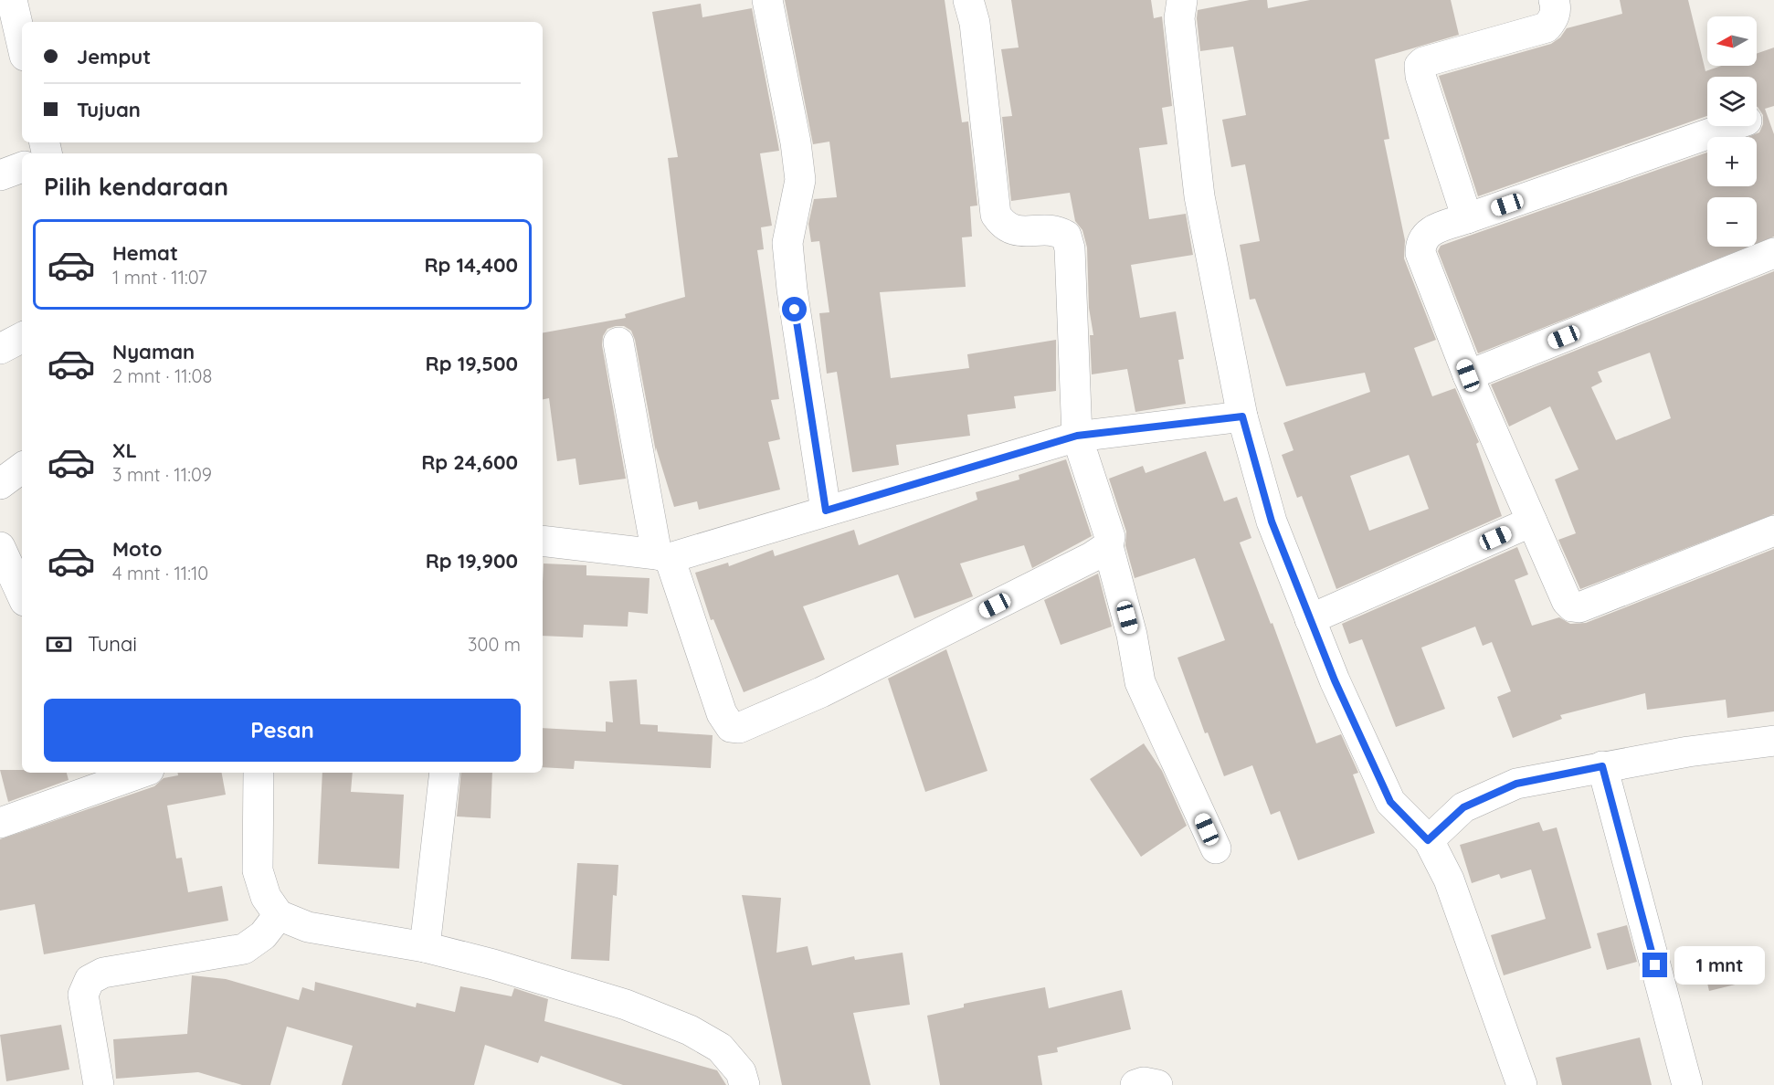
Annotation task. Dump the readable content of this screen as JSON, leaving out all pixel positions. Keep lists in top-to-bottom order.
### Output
{
  "north": "left",
  "page": {
    "map_buttons": ["+", "−"],
    "banner": ["Jemput", "Tujuan"],
    "heading": "Pilih kendaraan",
    "list": [
      {
        "name": "Hemat",
        "note": "1 mnt · 11:07",
        "value": "Rp 14,400"
      },
      {
        "name": "Nyaman",
        "note": "2 mnt · 11:08",
        "value": "Rp 19,500"
      },
      {
        "name": "XL",
        "note": "3 mnt · 11:09",
        "value": "Rp 24,600"
      },
      {
        "name": "Moto",
        "note": "4 mnt · 11:10",
        "value": "Rp 19,900"
      }
    ],
    "pay": ["Tunai", "300 m"],
    "buttons": "Pesan",
    "bubble": "1 mnt"
  }
}
